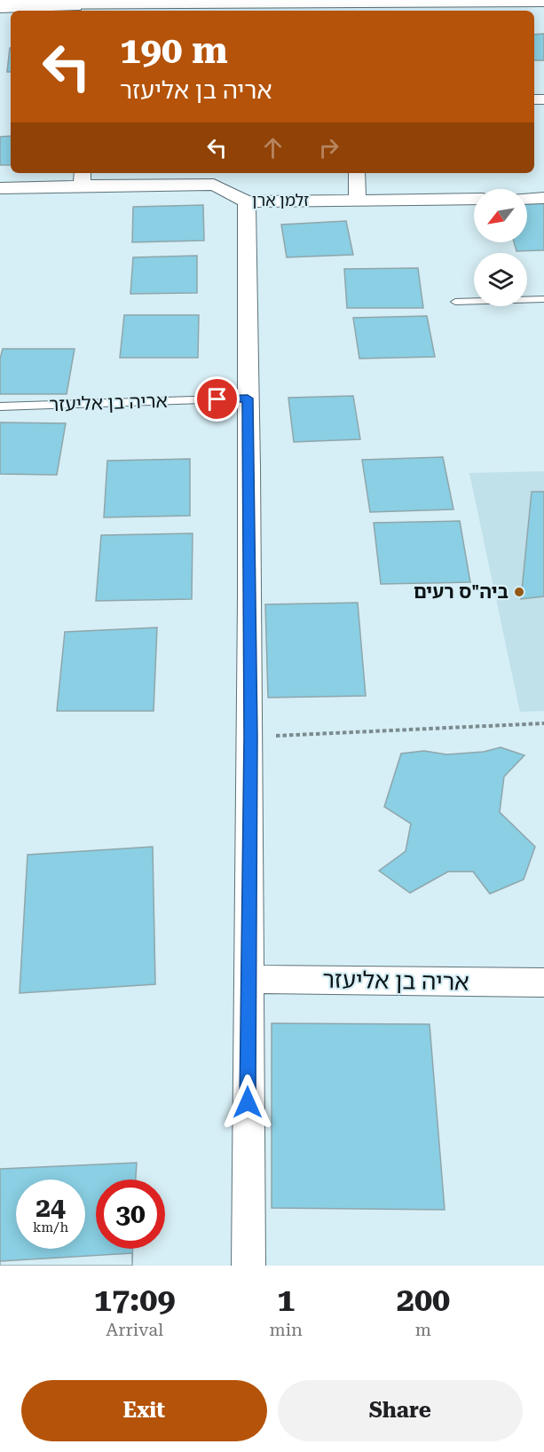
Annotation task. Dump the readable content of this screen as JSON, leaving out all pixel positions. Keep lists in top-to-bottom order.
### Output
{
  "streets": {
    "street": ["זלמן ארן", "אריה בן אליעזר"]
  },
  "places": ["ביה\"ס רעים"],
  "north": "bottom left",
  "page": {
    "turn": ["190 m", "אריה בן אליעזר"],
    "speed": "24 km/h",
    "limit": "30",
    "eta": [
      "17:09",
      "Arrival",
      "1",
      "min",
      "200",
      "m"
    ],
    "buttons": ["Exit", "Share"]
  }
}
